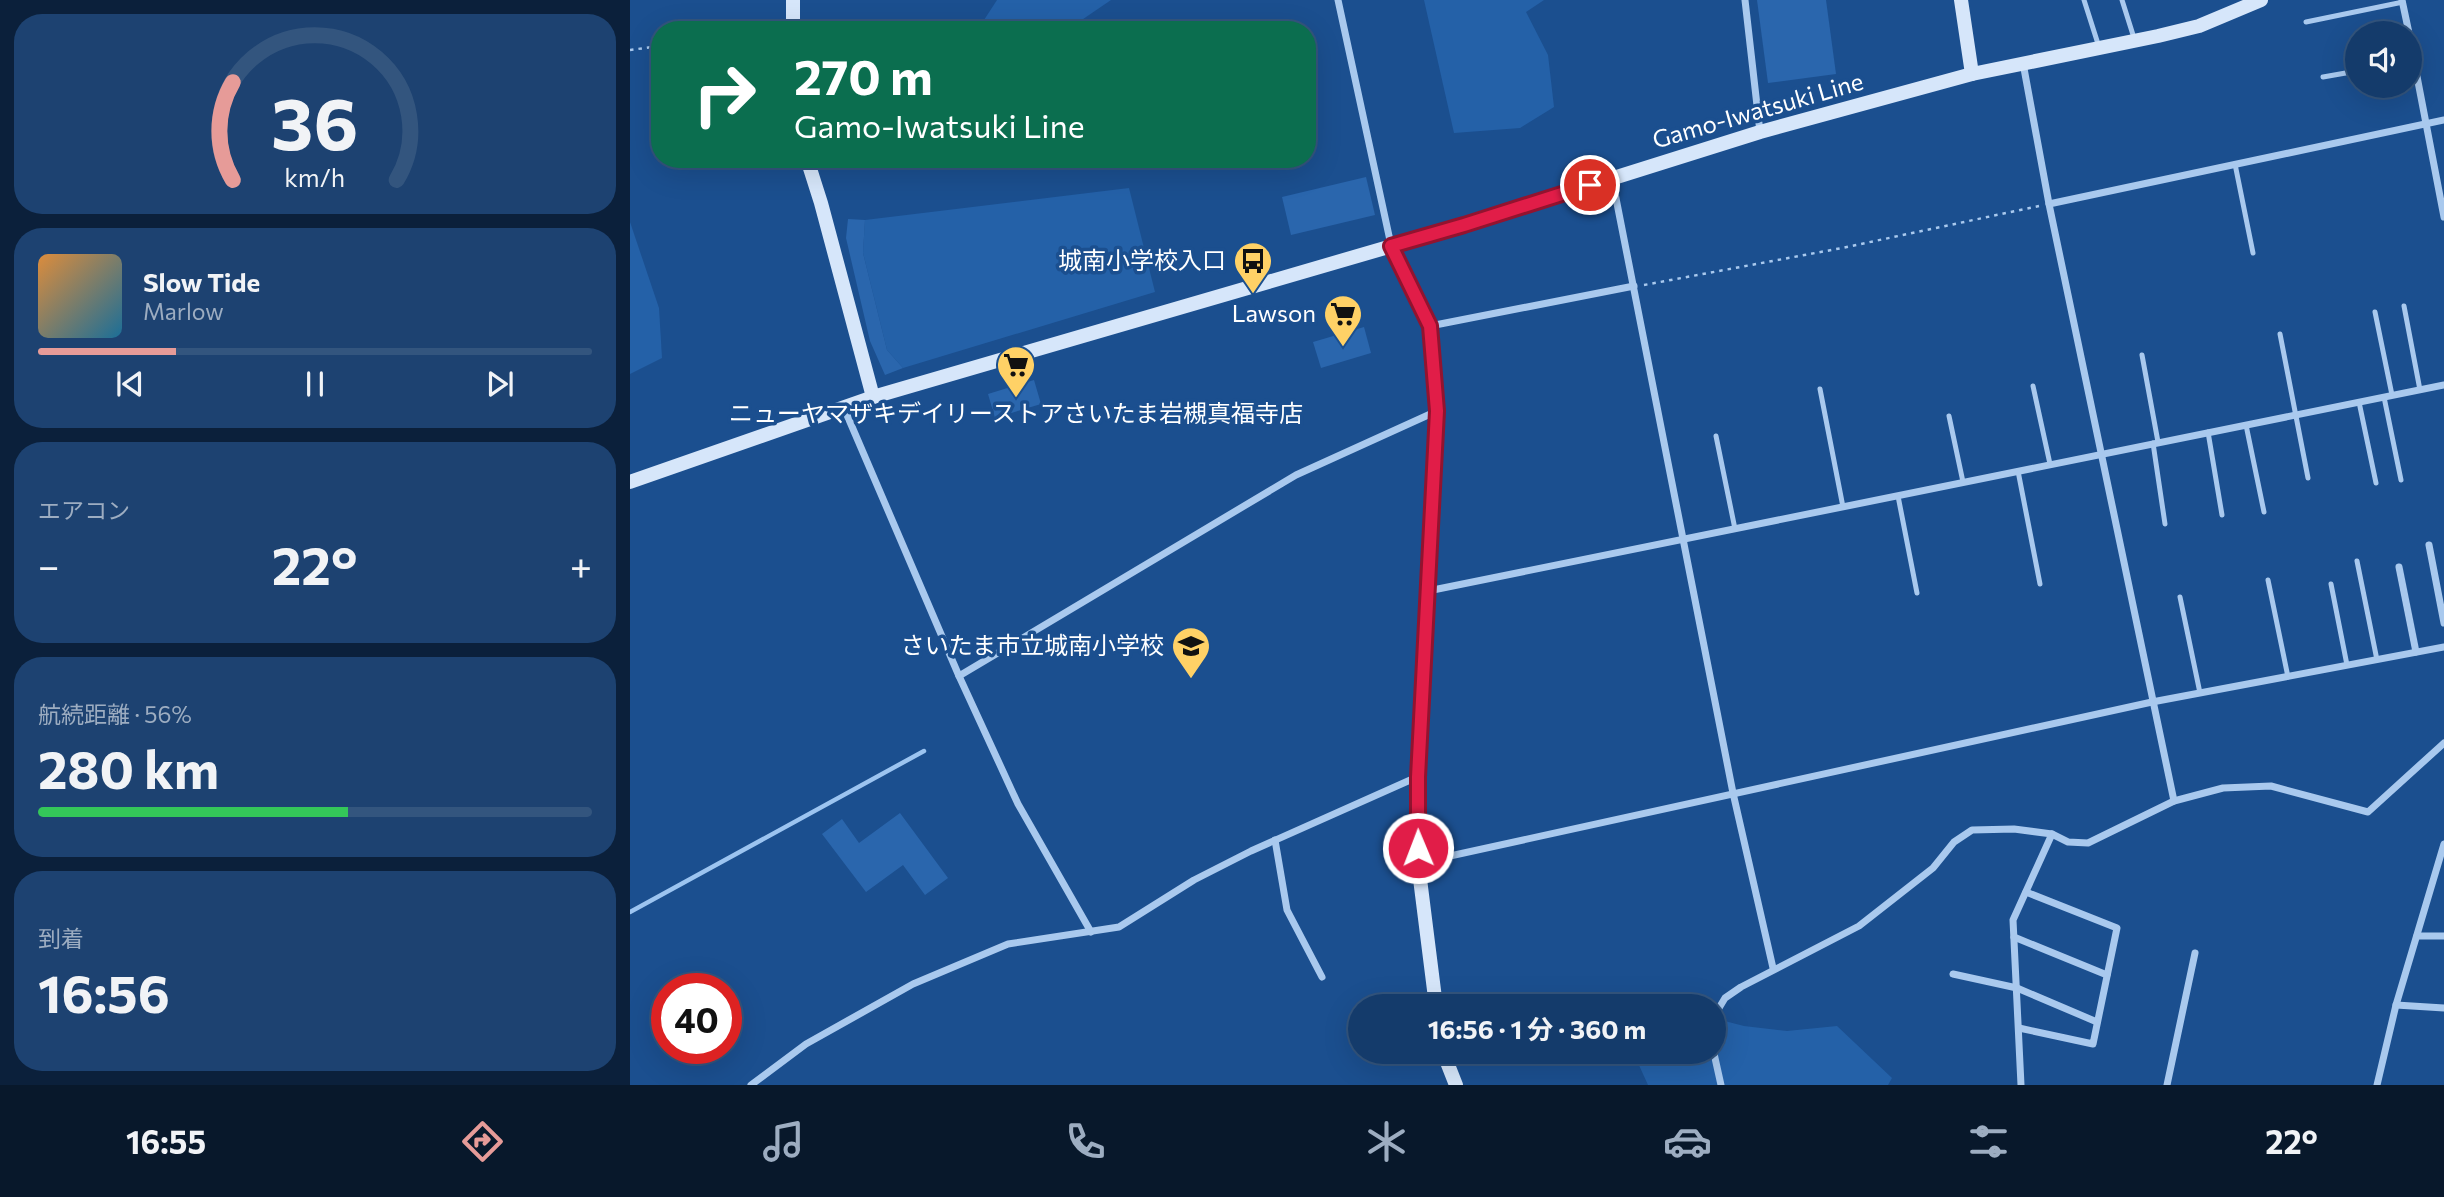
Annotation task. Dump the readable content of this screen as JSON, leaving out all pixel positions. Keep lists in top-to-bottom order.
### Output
{
  "streets": {
    "main road": ["Gamo-Iwatsuki Line"]
  },
  "places": {
    "bus stop": ["城南小学校入口"],
    "supermarket": ["Lawson", "ニューヤマザキデイリーストアさいたま岩槻真福寺店"],
    "school or university": ["さいたま市立城南小学校"]
  },
  "page": {
    "turn": ["270 m", "Gamo-Iwatsuki Line"],
    "song": ["Slow Tide", "Marlow"],
    "tile": [
      "エアコン",
      ["航続距離 · 56%", "280 km"],
      ["到着", "16:56"]
    ],
    "heat": ["−", "22°", "+"],
    "limit": "40",
    "trip": "16:56 · 1 分 · 360 m",
    "tabs": ["16:55", "22°"],
    "gauge": ["36", "km/h"]
  }
}
